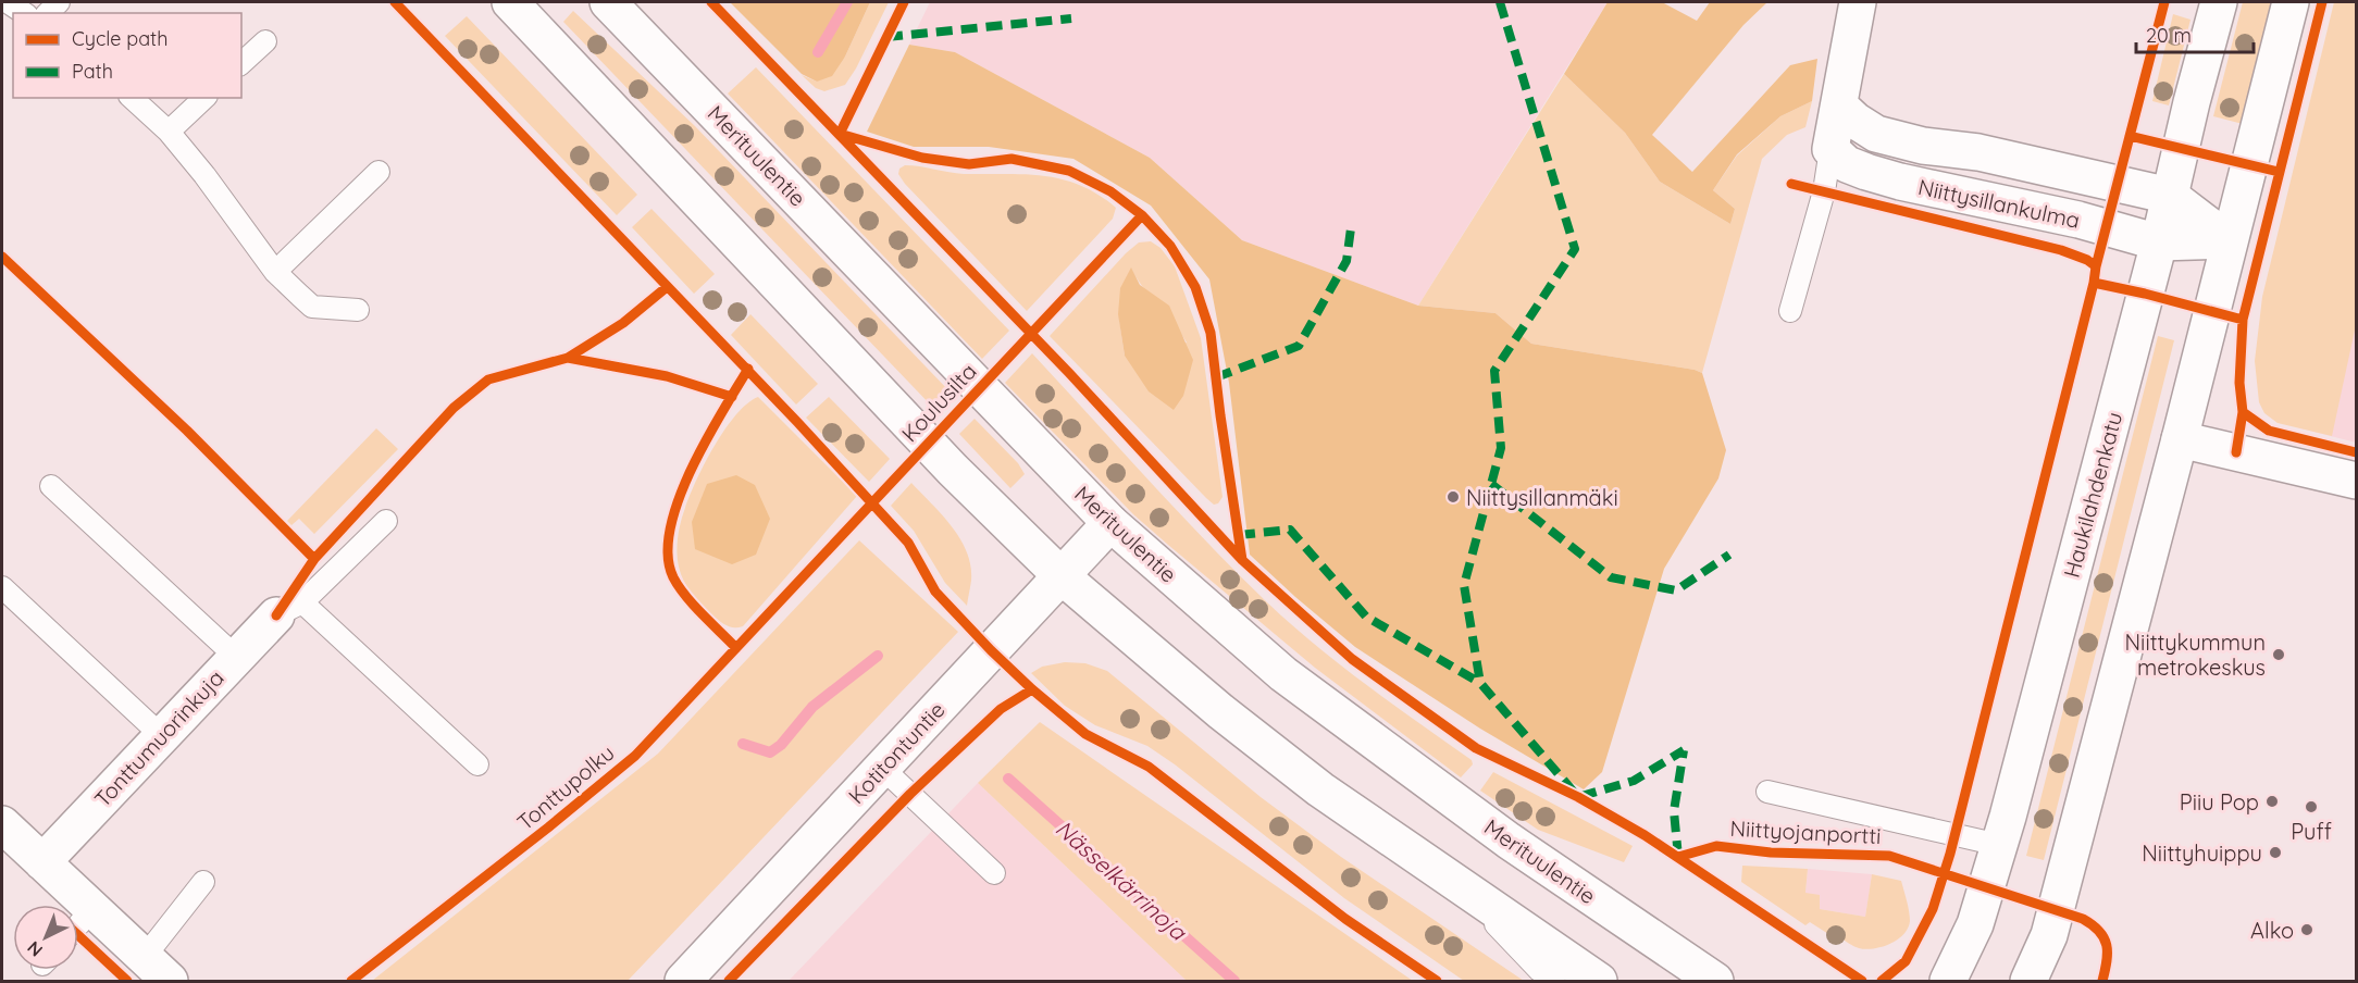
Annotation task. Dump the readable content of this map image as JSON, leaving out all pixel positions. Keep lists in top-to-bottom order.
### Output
{
  "streets": {
    "main road": [
      "Merituulentie",
      "Niittysillankulma",
      "Haukilahdenkatu",
      "Tonttumuorinkuja",
      "Kotitontuntie"
    ],
    "cycle path": ["Koulusilta", "Niittyojanportti"]
  },
  "crossings": [
    ["Merituulentie", "Kotitontuntie"],
    ["Niittysillankulma", "Haukilahdenkatu"]
  ],
  "water": ["Nässelkärrinoja"],
  "places": [
    "Niittysillanmäki",
    "Niittykummun metrokeskus",
    "Piiu Pop",
    "Puff",
    "Niittyhuippu",
    "Alko"
  ],
  "legend": ["Cycle path", "Path"],
  "scale_bar": "20 m",
  "north": "bottom left"
}
